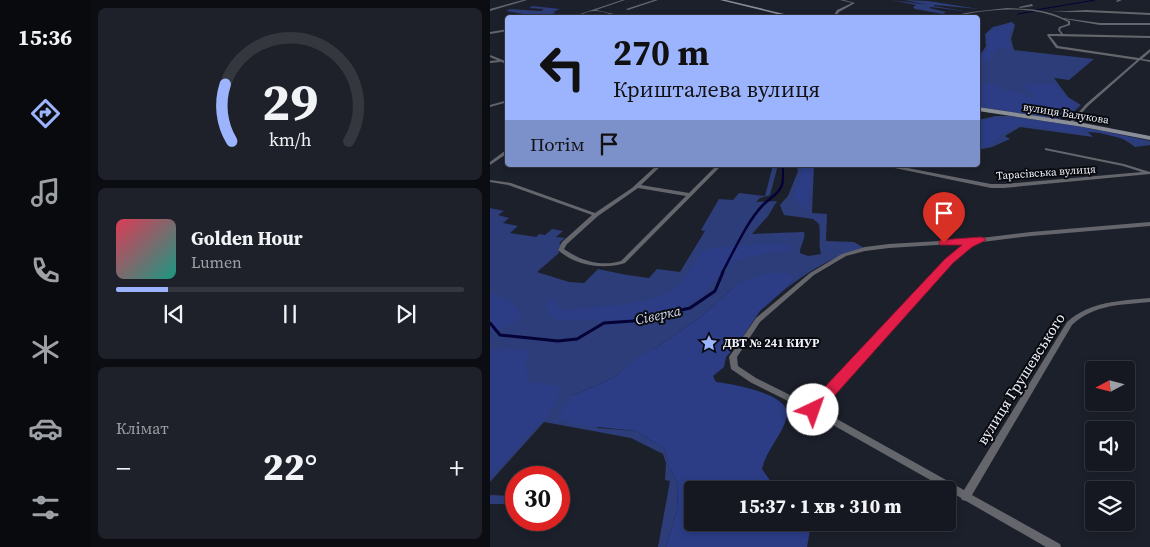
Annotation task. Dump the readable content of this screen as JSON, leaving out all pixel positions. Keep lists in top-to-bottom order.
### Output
{
  "streets": {
    "main road": ["вулиця Балукова"],
    "street": ["Тарасівська вулиця", "вулиця Грушевського"]
  },
  "water": ["Сіверка"],
  "places": {
    "place": ["ДВТ № 241 КИУР"]
  },
  "north": "left",
  "page": {
    "tabs": "15:36",
    "turn": ["270 m", "Кришталева вулиця"],
    "then": "Потім",
    "song": ["Golden Hour", "Lumen"],
    "tile": "Клімат",
    "heat": ["−", "22°", "+"],
    "limit": "30",
    "trip": "15:37 · 1 хв · 310 m",
    "gauge": ["29", "km/h"]
  }
}
